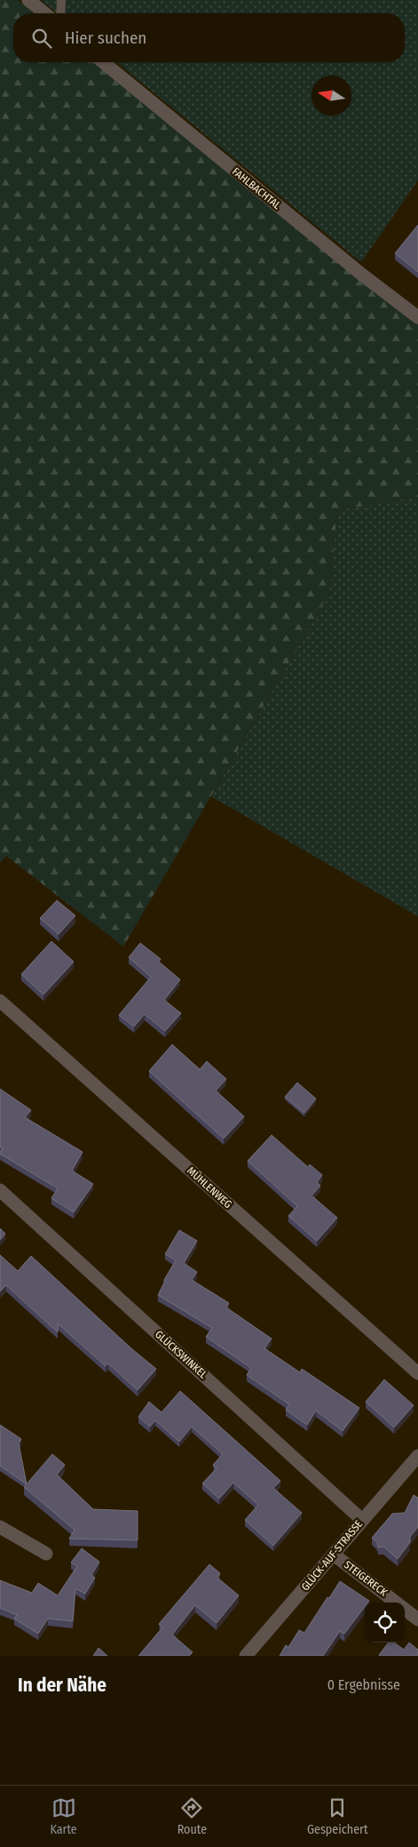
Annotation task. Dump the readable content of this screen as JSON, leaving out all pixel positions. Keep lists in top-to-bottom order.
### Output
{
  "streets": {
    "street": [
      "FAHLBACHTAL",
      "MÜHLENWEG",
      "GLÜCKSWINKEL",
      "GLÜCK-AUF-STRASSE",
      "STEIGERECK"
    ]
  },
  "crossings": [
    ["GLÜCKSWINKEL", "GLÜCK-AUF-STRASSE"],
    ["GLÜCK-AUF-STRASSE", "STEIGERECK"]
  ],
  "north": "left",
  "page": {
    "search": "Hier suchen",
    "heading": ["In der Nähe", "0 Ergebnisse"],
    "nav": ["Karte", "Route", "Gespeichert"]
  }
}
